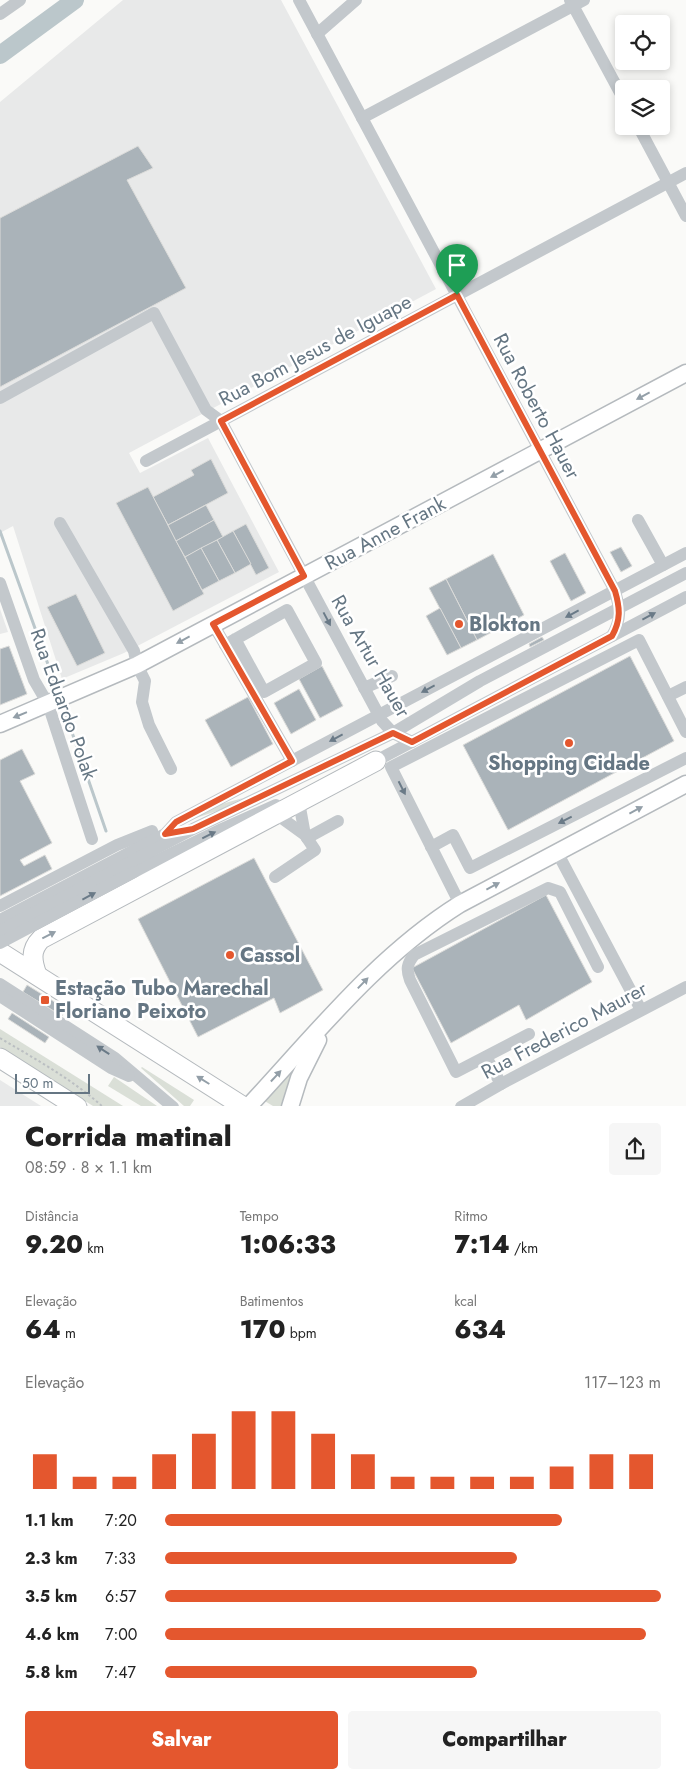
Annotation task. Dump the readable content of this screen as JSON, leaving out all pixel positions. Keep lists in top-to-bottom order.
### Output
{
  "streets": {
    "main road": ["Rua Anne Frank"],
    "street": [
      "Rua Bom Jesus de Iguape",
      "Rua Roberto Hauer",
      "Rua Artur Hauer",
      "Rua Eduardo Polak",
      "Rua Frederico Maurer"
    ]
  },
  "crossings": [
    ["Rua Bom Jesus de Iguape", "Rua Roberto Hauer"],
    ["Rua Bom Jesus de Iguape", "Rua Artur Hauer"],
    ["Rua Roberto Hauer", "Rua Anne Frank"],
    ["Rua Anne Frank", "Rua Artur Hauer"],
    ["Rua Anne Frank", "Rua Eduardo Polak"]
  ],
  "one_way": ["Rua Anne Frank"],
  "places": {
    "other": ["Blokton", "Shopping Cidade", "Cassol"],
    "transit": ["Estação Tubo Marechal Floriano Peixoto"]
  },
  "scale_bar": "50 m",
  "page": {
    "scale": "50 m",
    "heading": ["Corrida matinal", "08:59 · 8 × 1.1 km"],
    "stats": [
      ["Distância", "9.20 km"],
      ["Tempo", "1:06:33"],
      ["Ritmo", "7:14 /km"],
      ["Elevação", "64 m"],
      ["Batimentos", "170 bpm"],
      ["kcal", "634"]
    ],
    "chart": ["Elevação", "117–123 m"],
    "list": [
      {
        "name": "1.1 km",
        "note": "7:20"
      },
      {
        "name": "2.3 km",
        "note": "7:33"
      },
      {
        "name": "3.5 km",
        "note": "6:57"
      },
      {
        "name": "4.6 km",
        "note": "7:00"
      },
      {
        "name": "5.8 km",
        "note": "7:47"
      }
    ],
    "buttons": ["Salvar", "Compartilhar"]
  }
}
